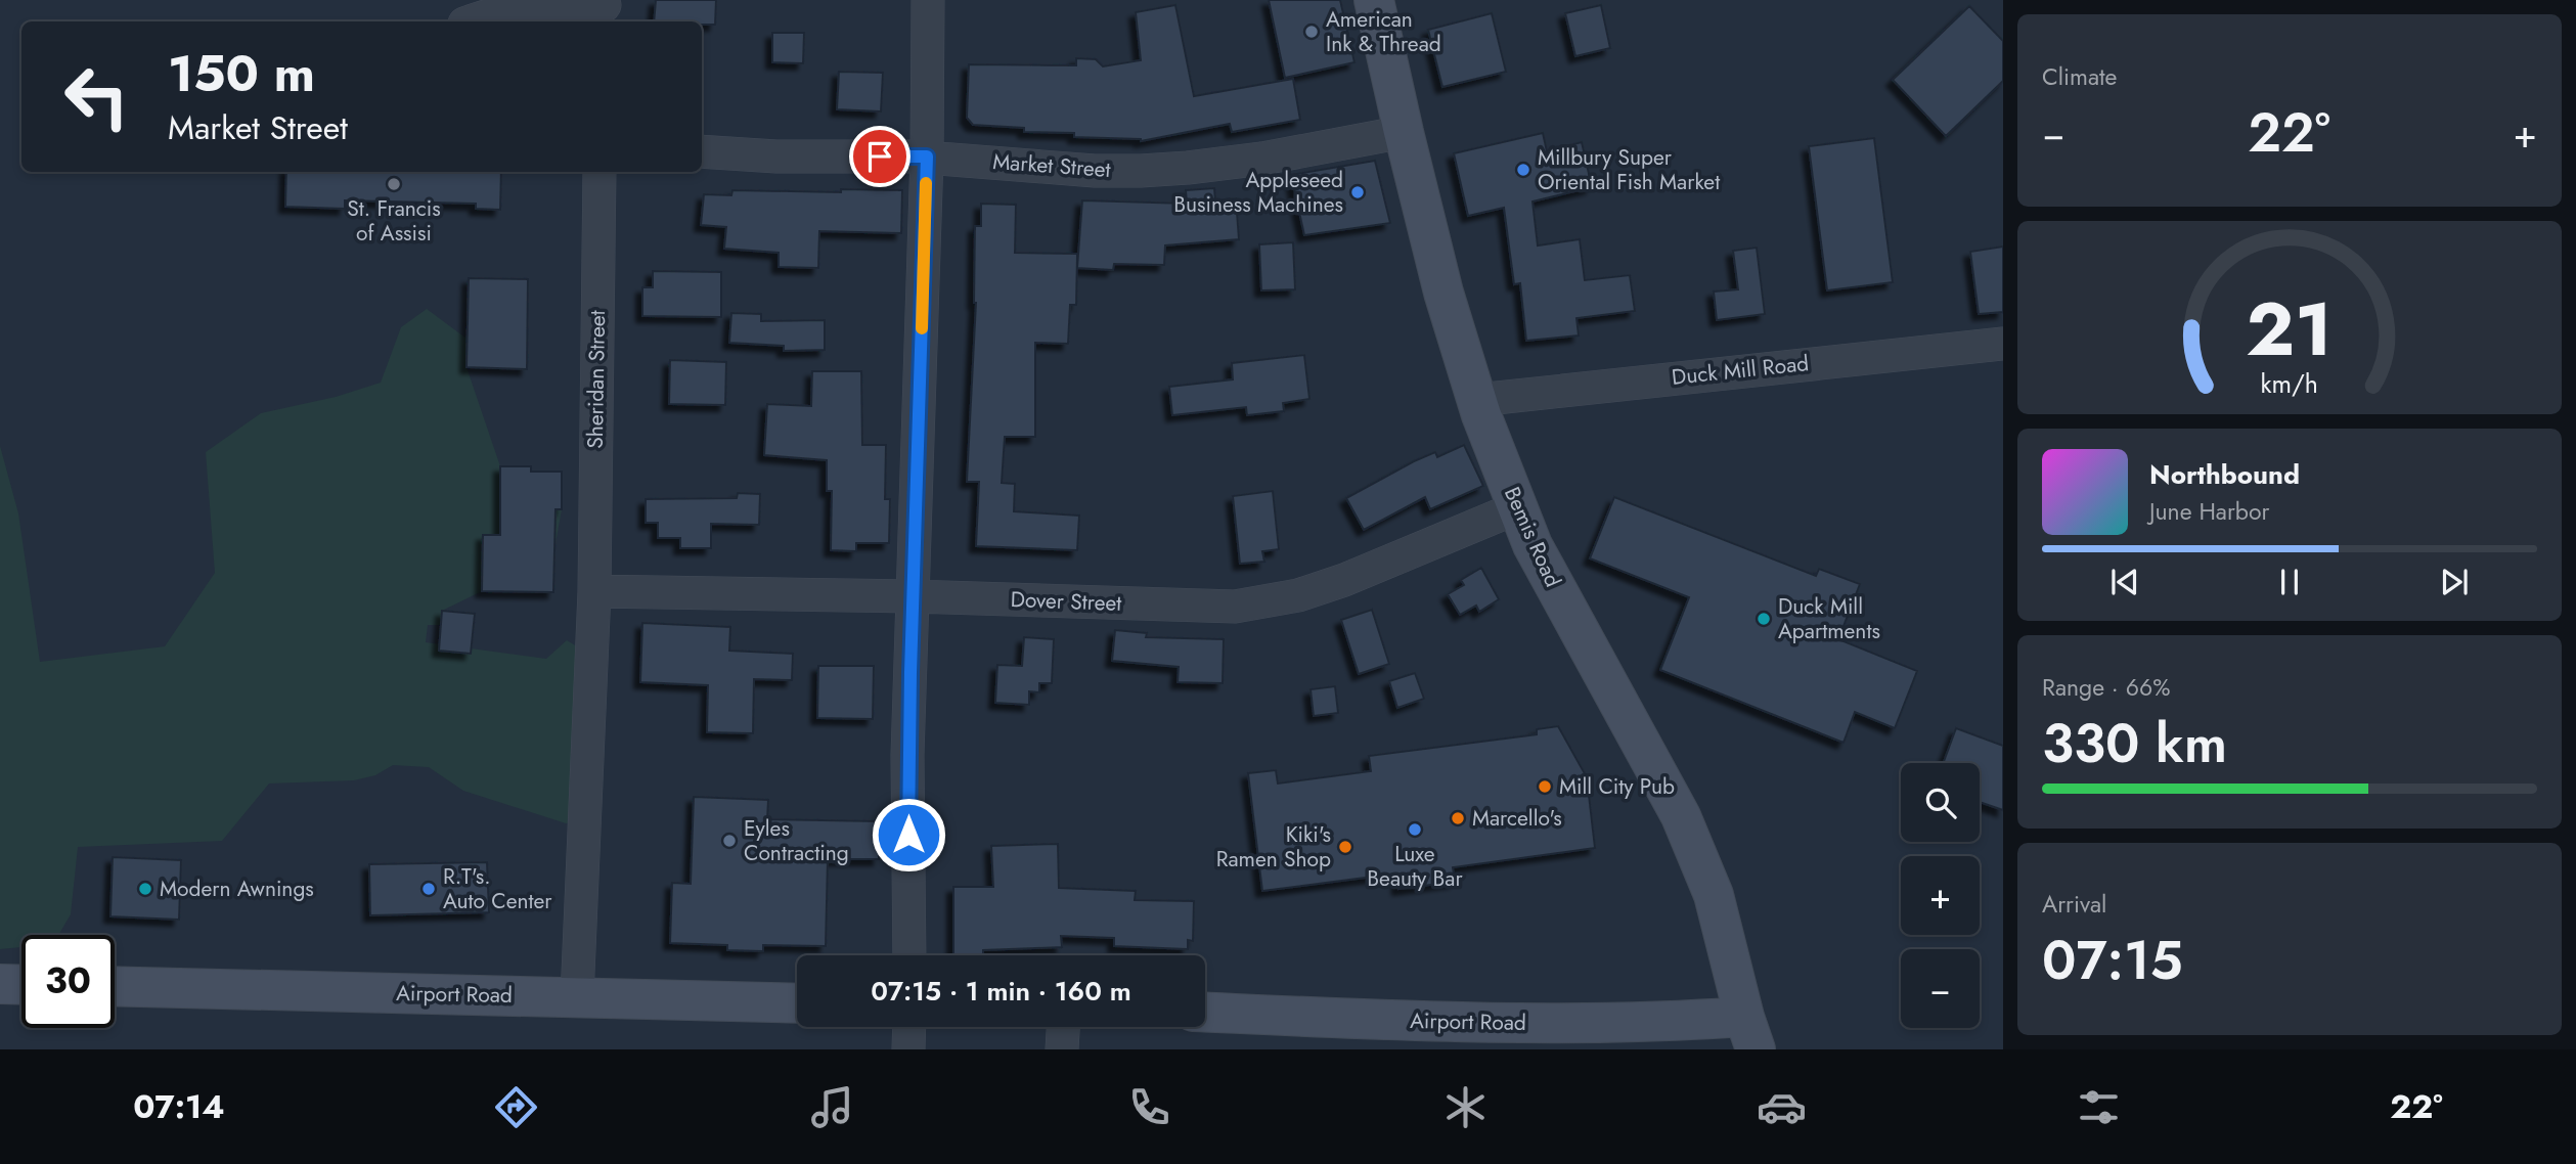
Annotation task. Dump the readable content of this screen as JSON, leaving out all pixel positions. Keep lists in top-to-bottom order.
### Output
{
  "streets": {
    "main road": ["Bemis Road", "Airport Road"],
    "street": [
      "Market Street",
      "Duck Mill Road",
      "Sheridan Street",
      "Dover Street"
    ]
  },
  "crossings": [
    ["Market Street", "Bemis Road"],
    ["Duck Mill Road", "Bemis Road"],
    ["Sheridan Street", "Dover Street"],
    ["Sheridan Street", "Airport Road"],
    ["Bemis Road", "Dover Street"],
    ["Bemis Road", "Airport Road"]
  ],
  "places": [
    "American Ink & Thread",
    "Millbury Super Oriental Fish Market",
    "St. Francis of Assisi",
    "Appleseed Business Machines",
    "Duck Mill Apartments",
    "Mill City Pub",
    "Marcello's",
    "Luxe Beauty Bar",
    "Eyles Contracting",
    "Kiki's Ramen Shop",
    "Modern Awnings",
    "R.T's. Auto Center"
  ],
  "page": {
    "tile": [
      "Climate",
      ["Range · 66%", "330 km"],
      ["Arrival", "07:15"]
    ],
    "turn": ["150 m", "Market Street"],
    "heat": ["−", "22°", "+"],
    "song": ["Northbound", "June Harbor"],
    "map_buttons": ["+", "−"],
    "limit": "30",
    "trip": "07:15 · 1 min · 160 m",
    "tabs": ["07:14", "22°"],
    "gauge": ["21", "km/h"]
  }
}
